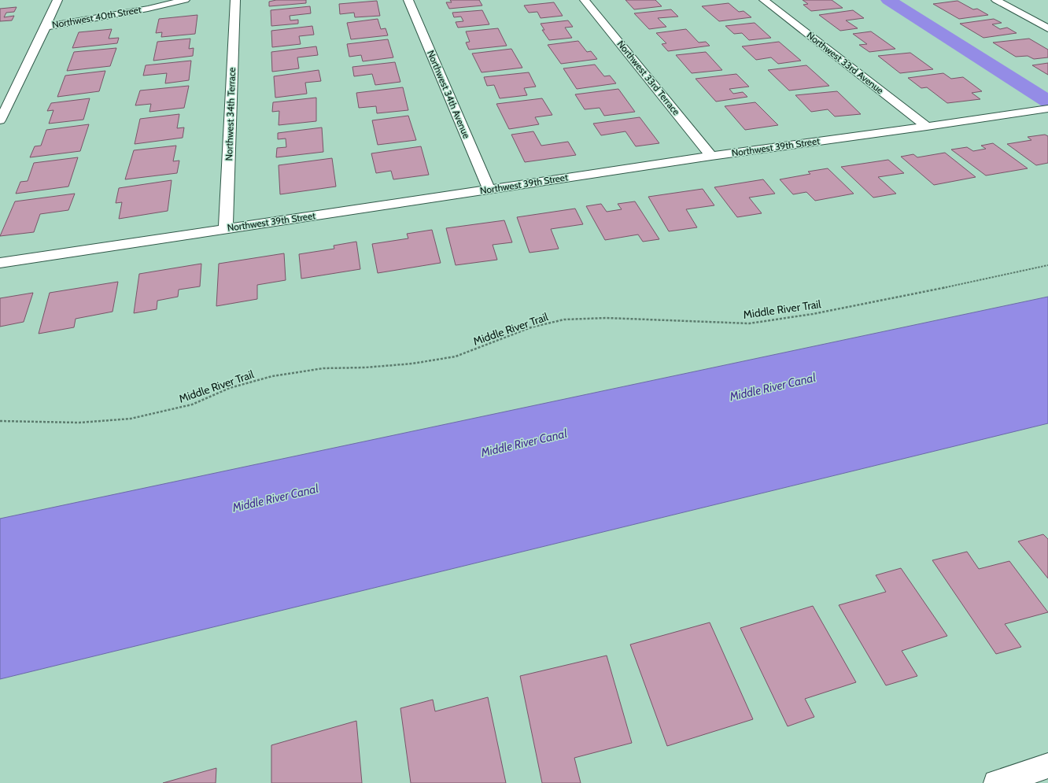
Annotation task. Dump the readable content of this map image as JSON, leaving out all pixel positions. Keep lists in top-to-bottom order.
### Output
{
  "streets": {
    "street": [
      "Northwest 40th Street",
      "Northwest 33rd Avenue",
      "Northwest 33rd Terrace",
      "Northwest 34th Avenue",
      "Northwest 34th Terrace",
      "Northwest 39th Street"
    ],
    "path": ["Middle River Trail"]
  },
  "crossings": [
    ["Northwest 33rd Avenue", "Northwest 39th Street"],
    ["Northwest 33rd Terrace", "Northwest 39th Street"],
    ["Northwest 34th Avenue", "Northwest 39th Street"],
    ["Northwest 34th Terrace", "Northwest 39th Street"]
  ],
  "water": ["Middle River Canal"]
}
